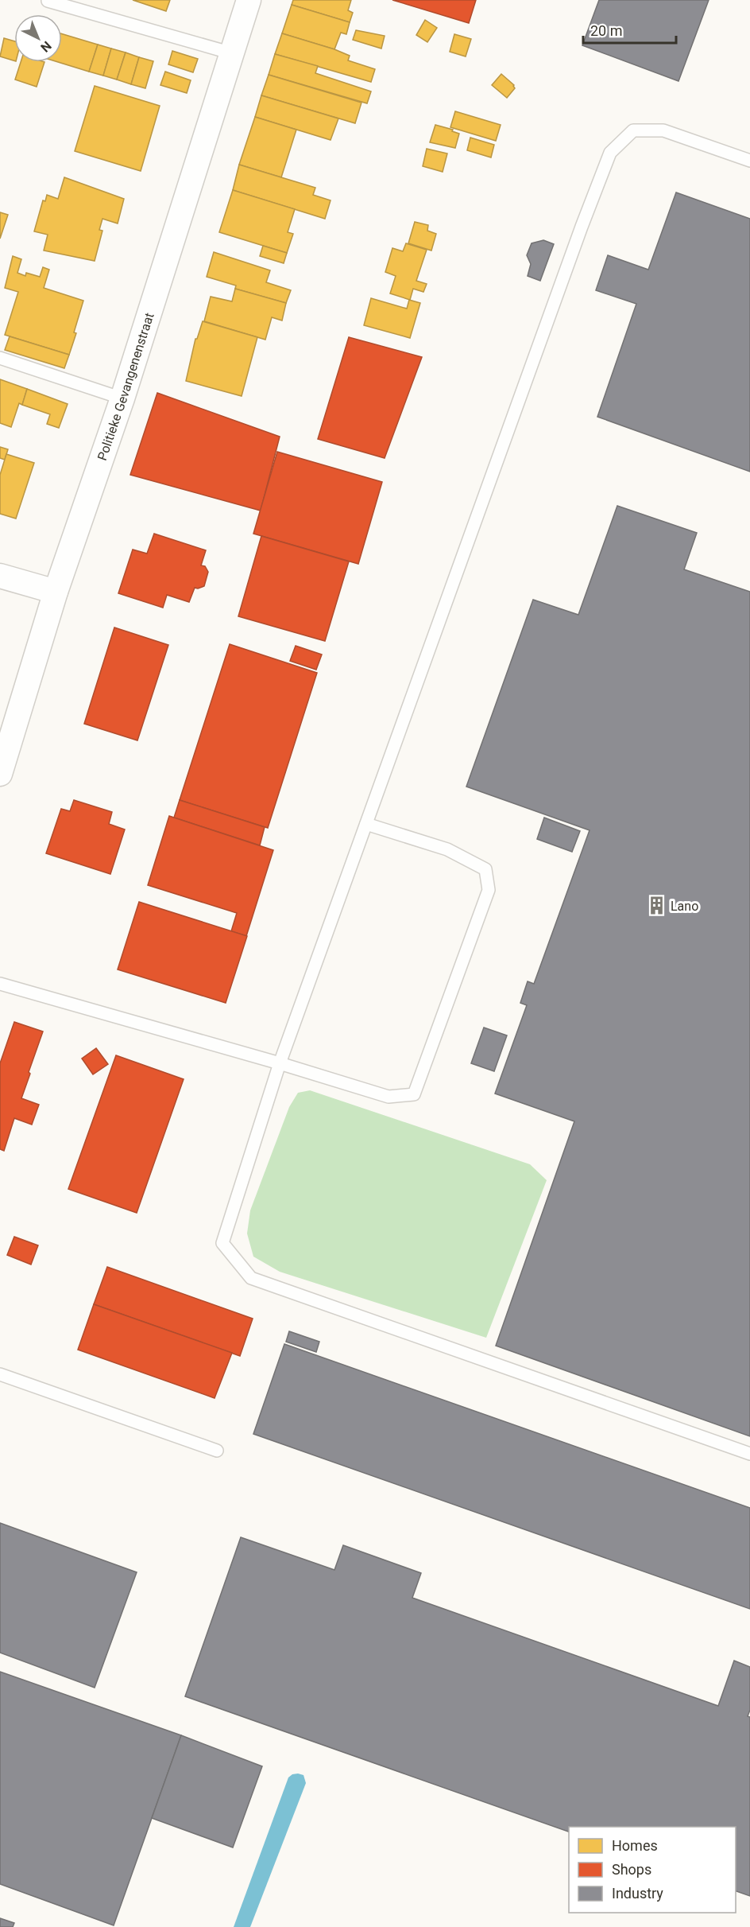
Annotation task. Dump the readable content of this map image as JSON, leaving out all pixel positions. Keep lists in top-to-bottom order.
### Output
{
  "streets": {
    "street": ["Politieke Gevangenenstraat"]
  },
  "places": {
    "building": ["Lano"]
  },
  "legend": ["Homes", "Shops", "Industry"],
  "scale_bar": "20 m",
  "north": "bottom right"
}
